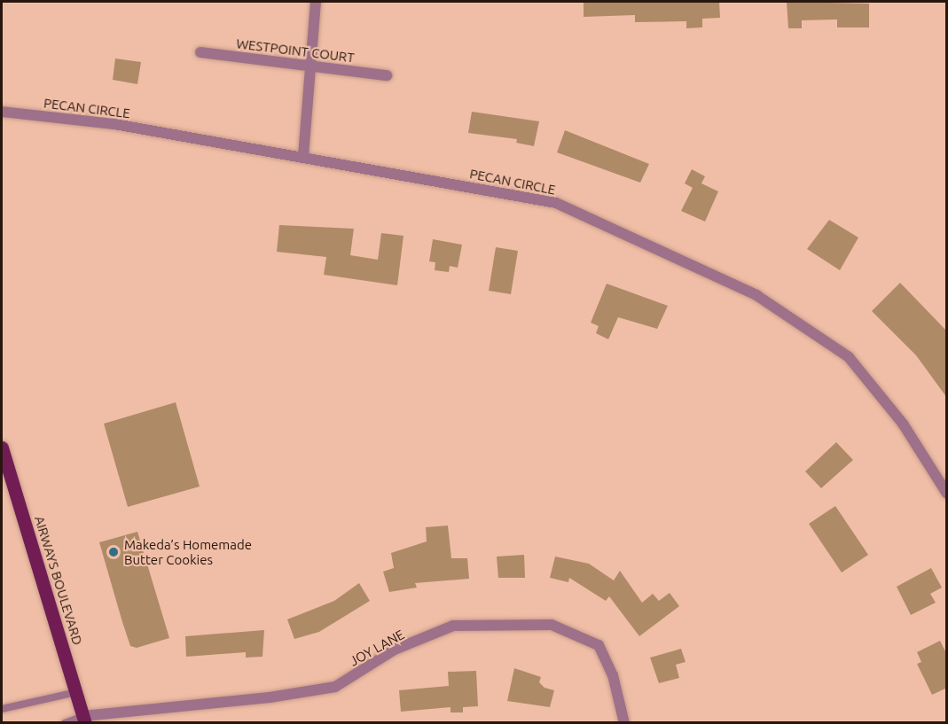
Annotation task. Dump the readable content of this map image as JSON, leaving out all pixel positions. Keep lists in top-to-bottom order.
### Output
{
  "streets": {
    "main road": ["AIRWAYS BOULEVARD"],
    "street": ["WESTPOINT COURT", "PECAN CIRCLE", "JOY LANE"]
  },
  "crossings": [
    ["AIRWAYS BOULEVARD", "JOY LANE"]
  ],
  "places": ["Makeda’s Homemade Butter Cookies"]
}
